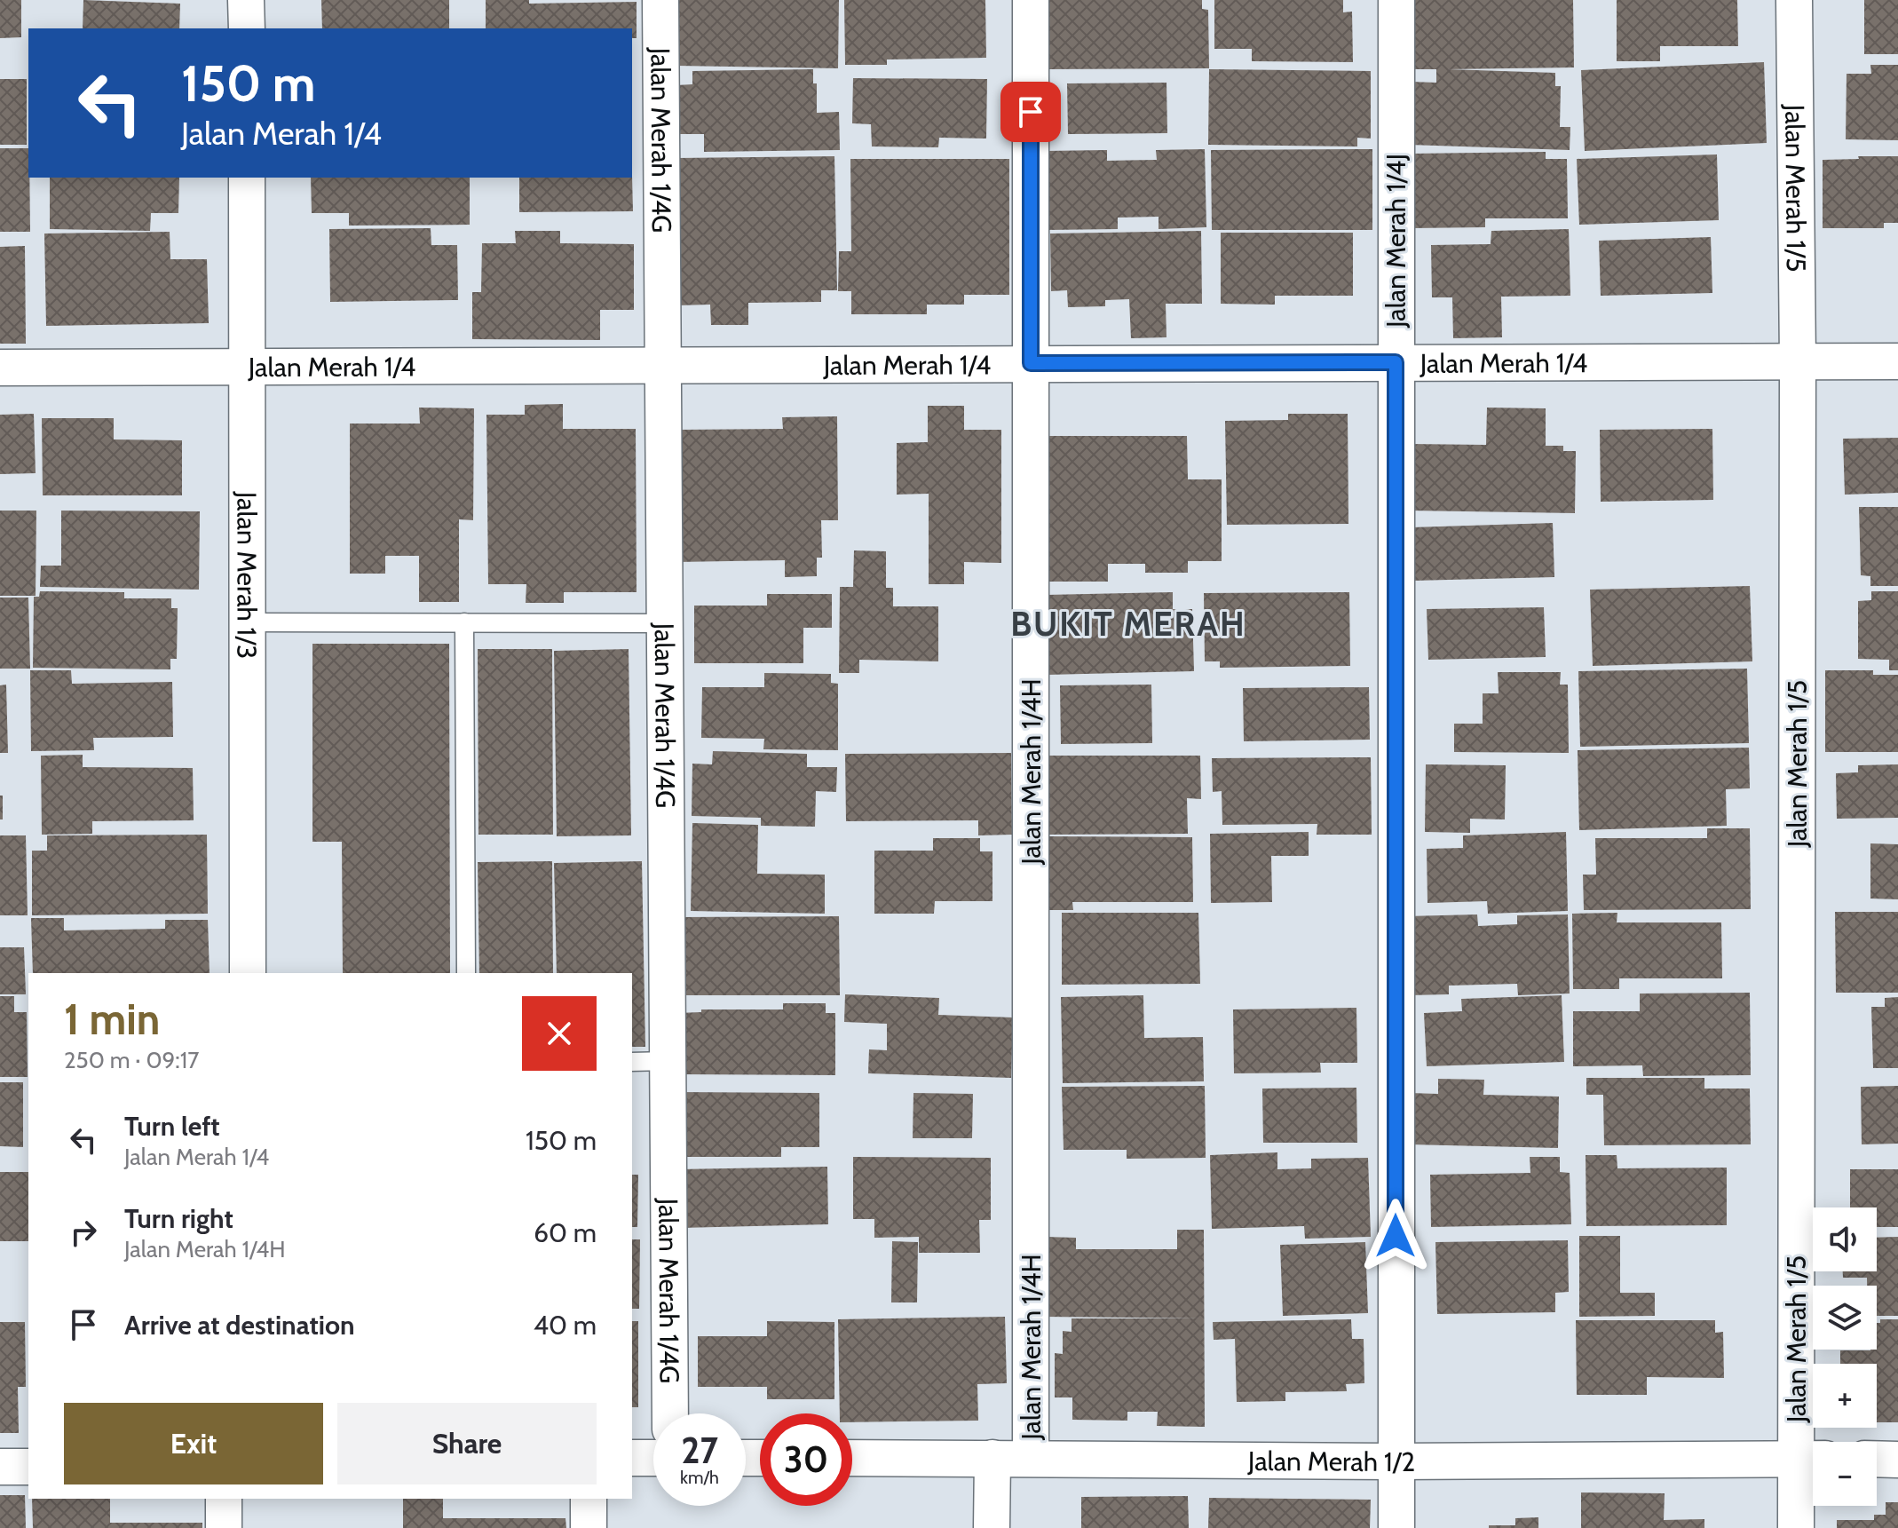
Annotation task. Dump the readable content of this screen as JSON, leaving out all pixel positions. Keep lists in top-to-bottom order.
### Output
{
  "streets": {
    "street": [
      "Jalan Merah 1/4G",
      "Jalan Merah 1/5",
      "Jalan Merah 1/4J",
      "Jalan Merah 1/4",
      "Jalan Merah 1/3",
      "Jalan Merah 1/4H",
      "Jalan Merah 1/2"
    ]
  },
  "crossings": [
    ["Jalan Merah 1/4G", "Jalan Merah 1/4"],
    ["Jalan Merah 1/5", "Jalan Merah 1/4"],
    ["Jalan Merah 1/5", "Jalan Merah 1/2"],
    ["Jalan Merah 1/4J", "Jalan Merah 1/4"],
    ["Jalan Merah 1/4J", "Jalan Merah 1/2"],
    ["Jalan Merah 1/4", "Jalan Merah 1/3"],
    ["Jalan Merah 1/4", "Jalan Merah 1/4H"],
    ["Jalan Merah 1/4H", "Jalan Merah 1/2"]
  ],
  "districts": ["BUKIT MERAH"],
  "page": {
    "turn": ["150 m", "Jalan Merah 1/4"],
    "heading": ["1 min", "250 m · 09:17"],
    "list": [
      {
        "name": "Turn left",
        "note": "Jalan Merah 1/4",
        "value": "150 m"
      },
      {
        "name": "Turn right",
        "note": "Jalan Merah 1/4H",
        "value": "60 m"
      },
      {
        "name": "Arrive at destination",
        "value": "40 m"
      }
    ],
    "map_buttons": ["+", "−"],
    "buttons": ["Exit", "Share"],
    "speed": "27 km/h",
    "limit": "30"
  }
}
